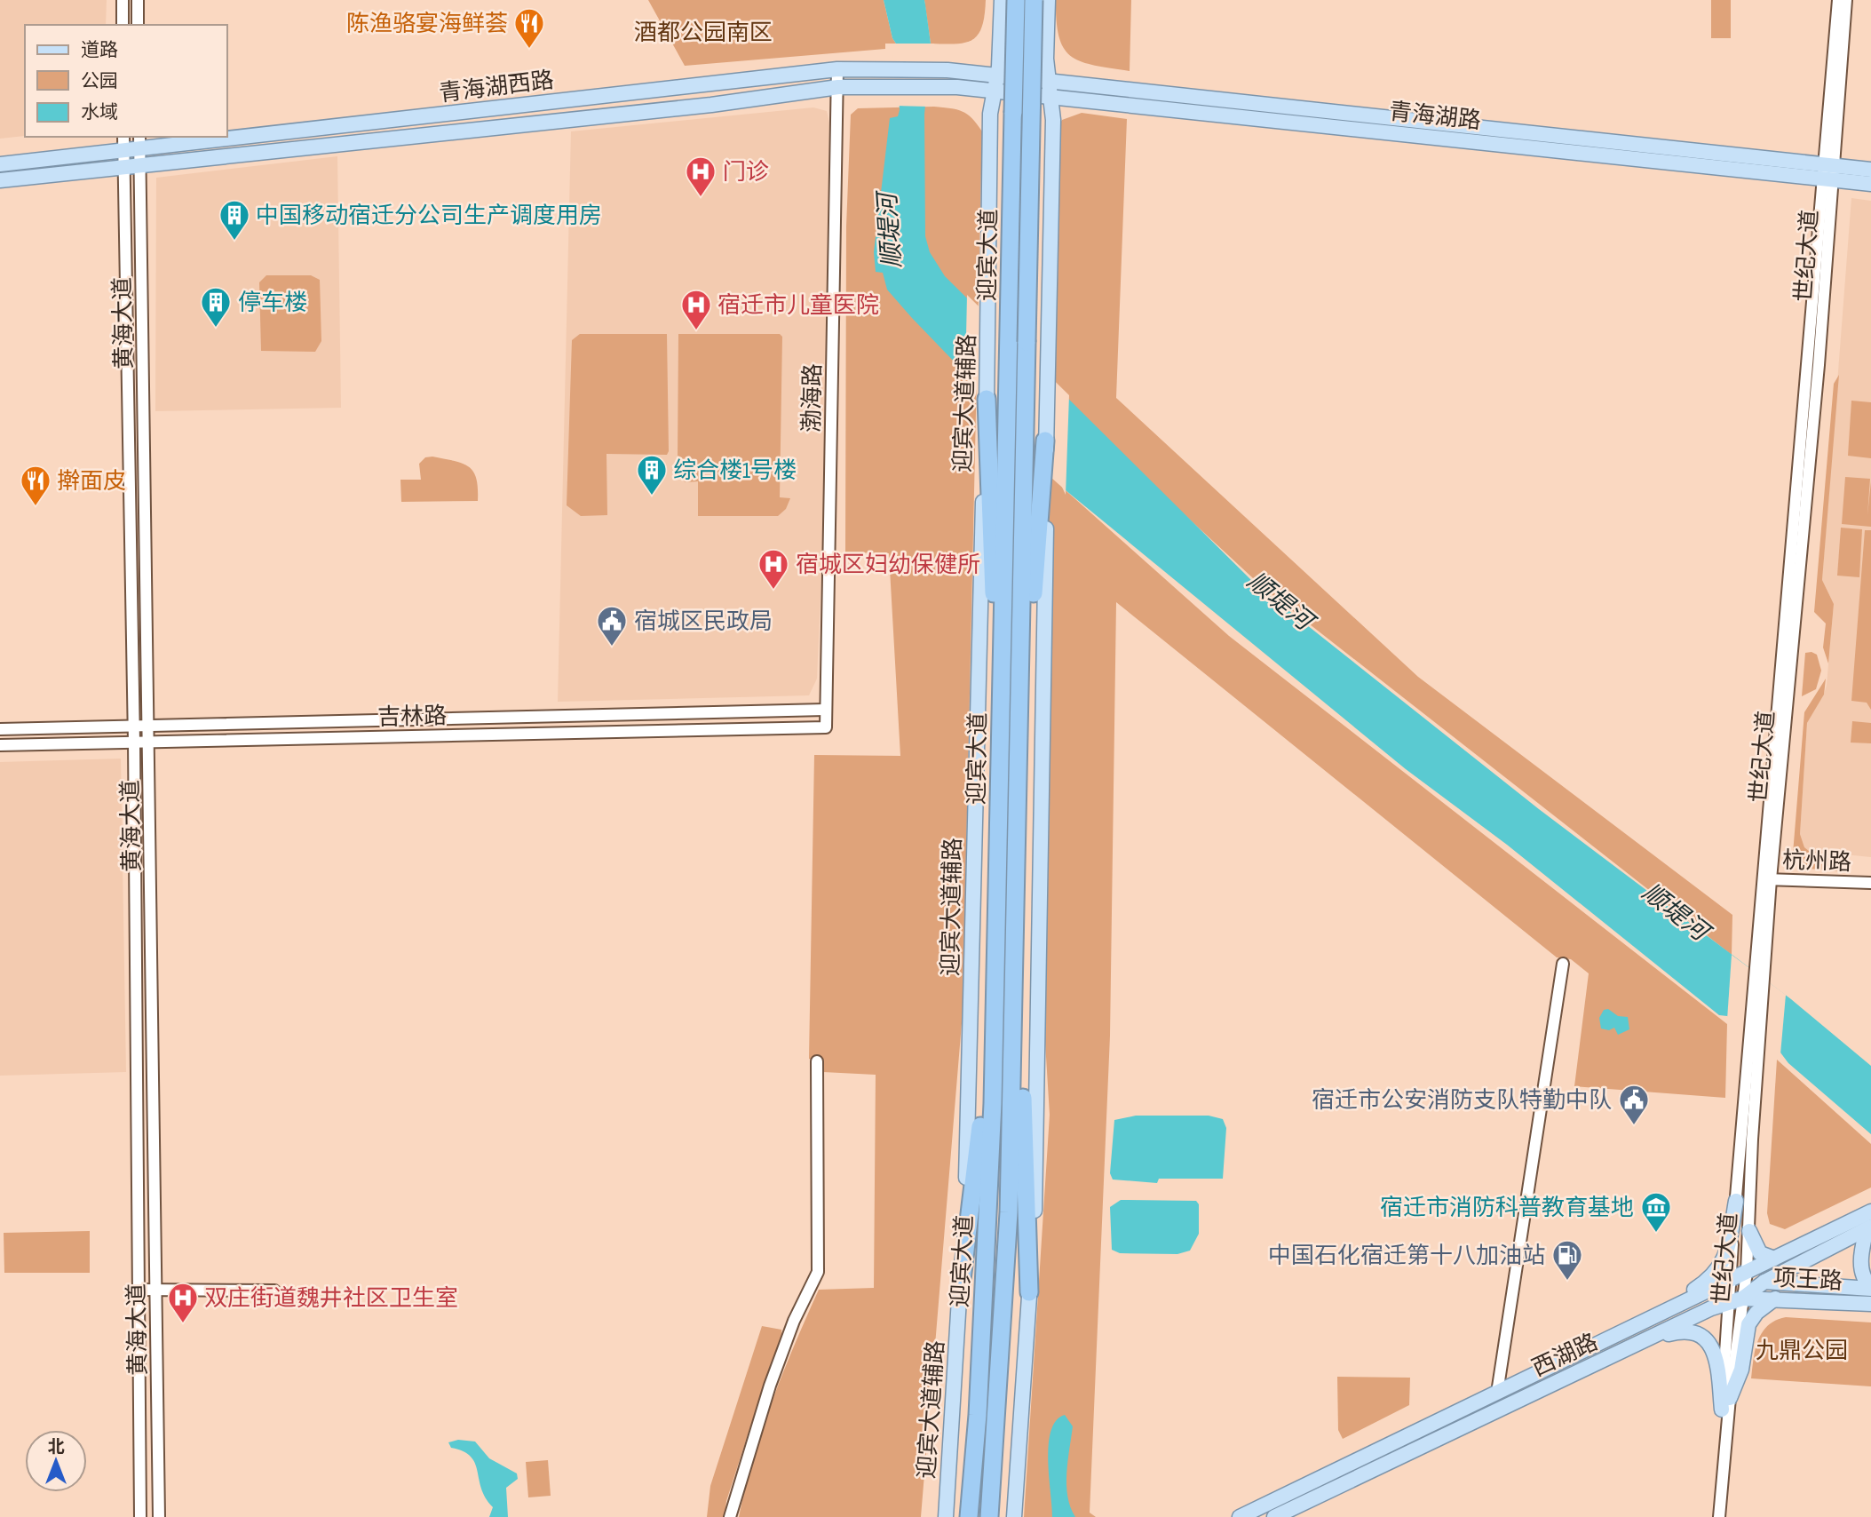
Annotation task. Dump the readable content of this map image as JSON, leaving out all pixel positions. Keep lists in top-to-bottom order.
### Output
{
  "streets": {
    "highway": ["迎宾大道"],
    "main road": [
      "青海湖西路",
      "青海湖路",
      "迎宾大道辅路",
      "项王路",
      "西湖路"
    ],
    "street": [
      "世纪大道",
      "黄海大道",
      "渤海路",
      "吉林路",
      "杭州路"
    ]
  },
  "crossings": [
    ["青海湖西路", "青海湖路"],
    ["青海湖西路", "黄海大道"],
    ["青海湖西路", "渤海路"],
    ["青海湖西路", "迎宾大道辅路"],
    ["青海湖路", "世纪大道"],
    ["青海湖路", "迎宾大道辅路"],
    ["世纪大道", "杭州路"],
    ["世纪大道", "项王路"],
    ["世纪大道", "西湖路"],
    ["黄海大道", "吉林路"],
    ["渤海路", "吉林路"],
    ["项王路", "西湖路"]
  ],
  "water": ["顺堤河"],
  "parks": ["酒都公园南区", "九鼎公园"],
  "places": {
    "restaurant": ["陈渔骆宴海鲜荟", "擀面皮"],
    "hospital": [
      "门诊",
      "宿迁市儿童医院",
      "宿城区妇幼保健所",
      "双庄街道魏井社区卫生室"
    ],
    "building": ["中国移动宿迁分公司生产调度用房", "停车楼", "综合楼1号楼"],
    "public building": ["宿城区民政局", "宿迁市公安消防支队特勤中队"],
    "museum": ["宿迁市消防科普教育基地"],
    "fuel station": ["中国石化宿迁第十八加油站"]
  },
  "legend": ["道路", "公园", "水域"],
  "north": "top"
}
